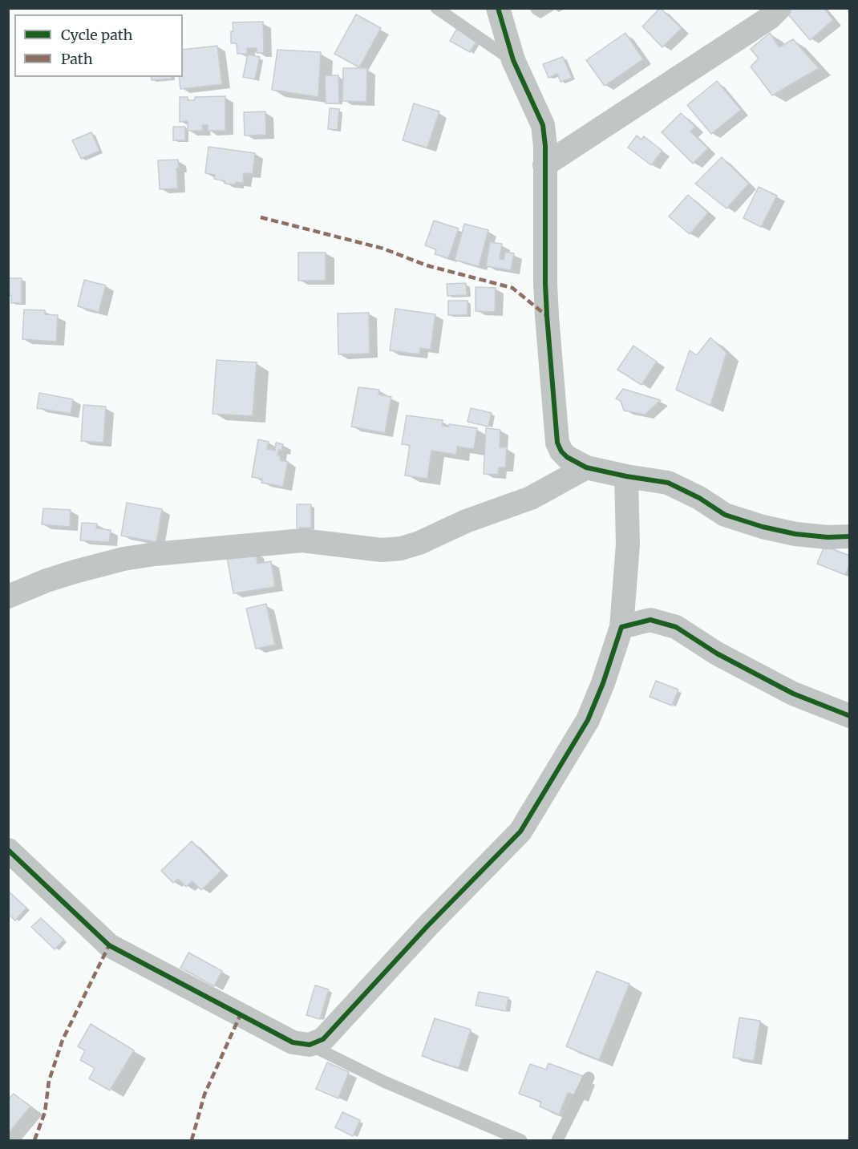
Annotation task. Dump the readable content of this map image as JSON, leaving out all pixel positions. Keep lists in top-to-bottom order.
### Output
{
  "legend": ["Cycle path", "Path"]
}
